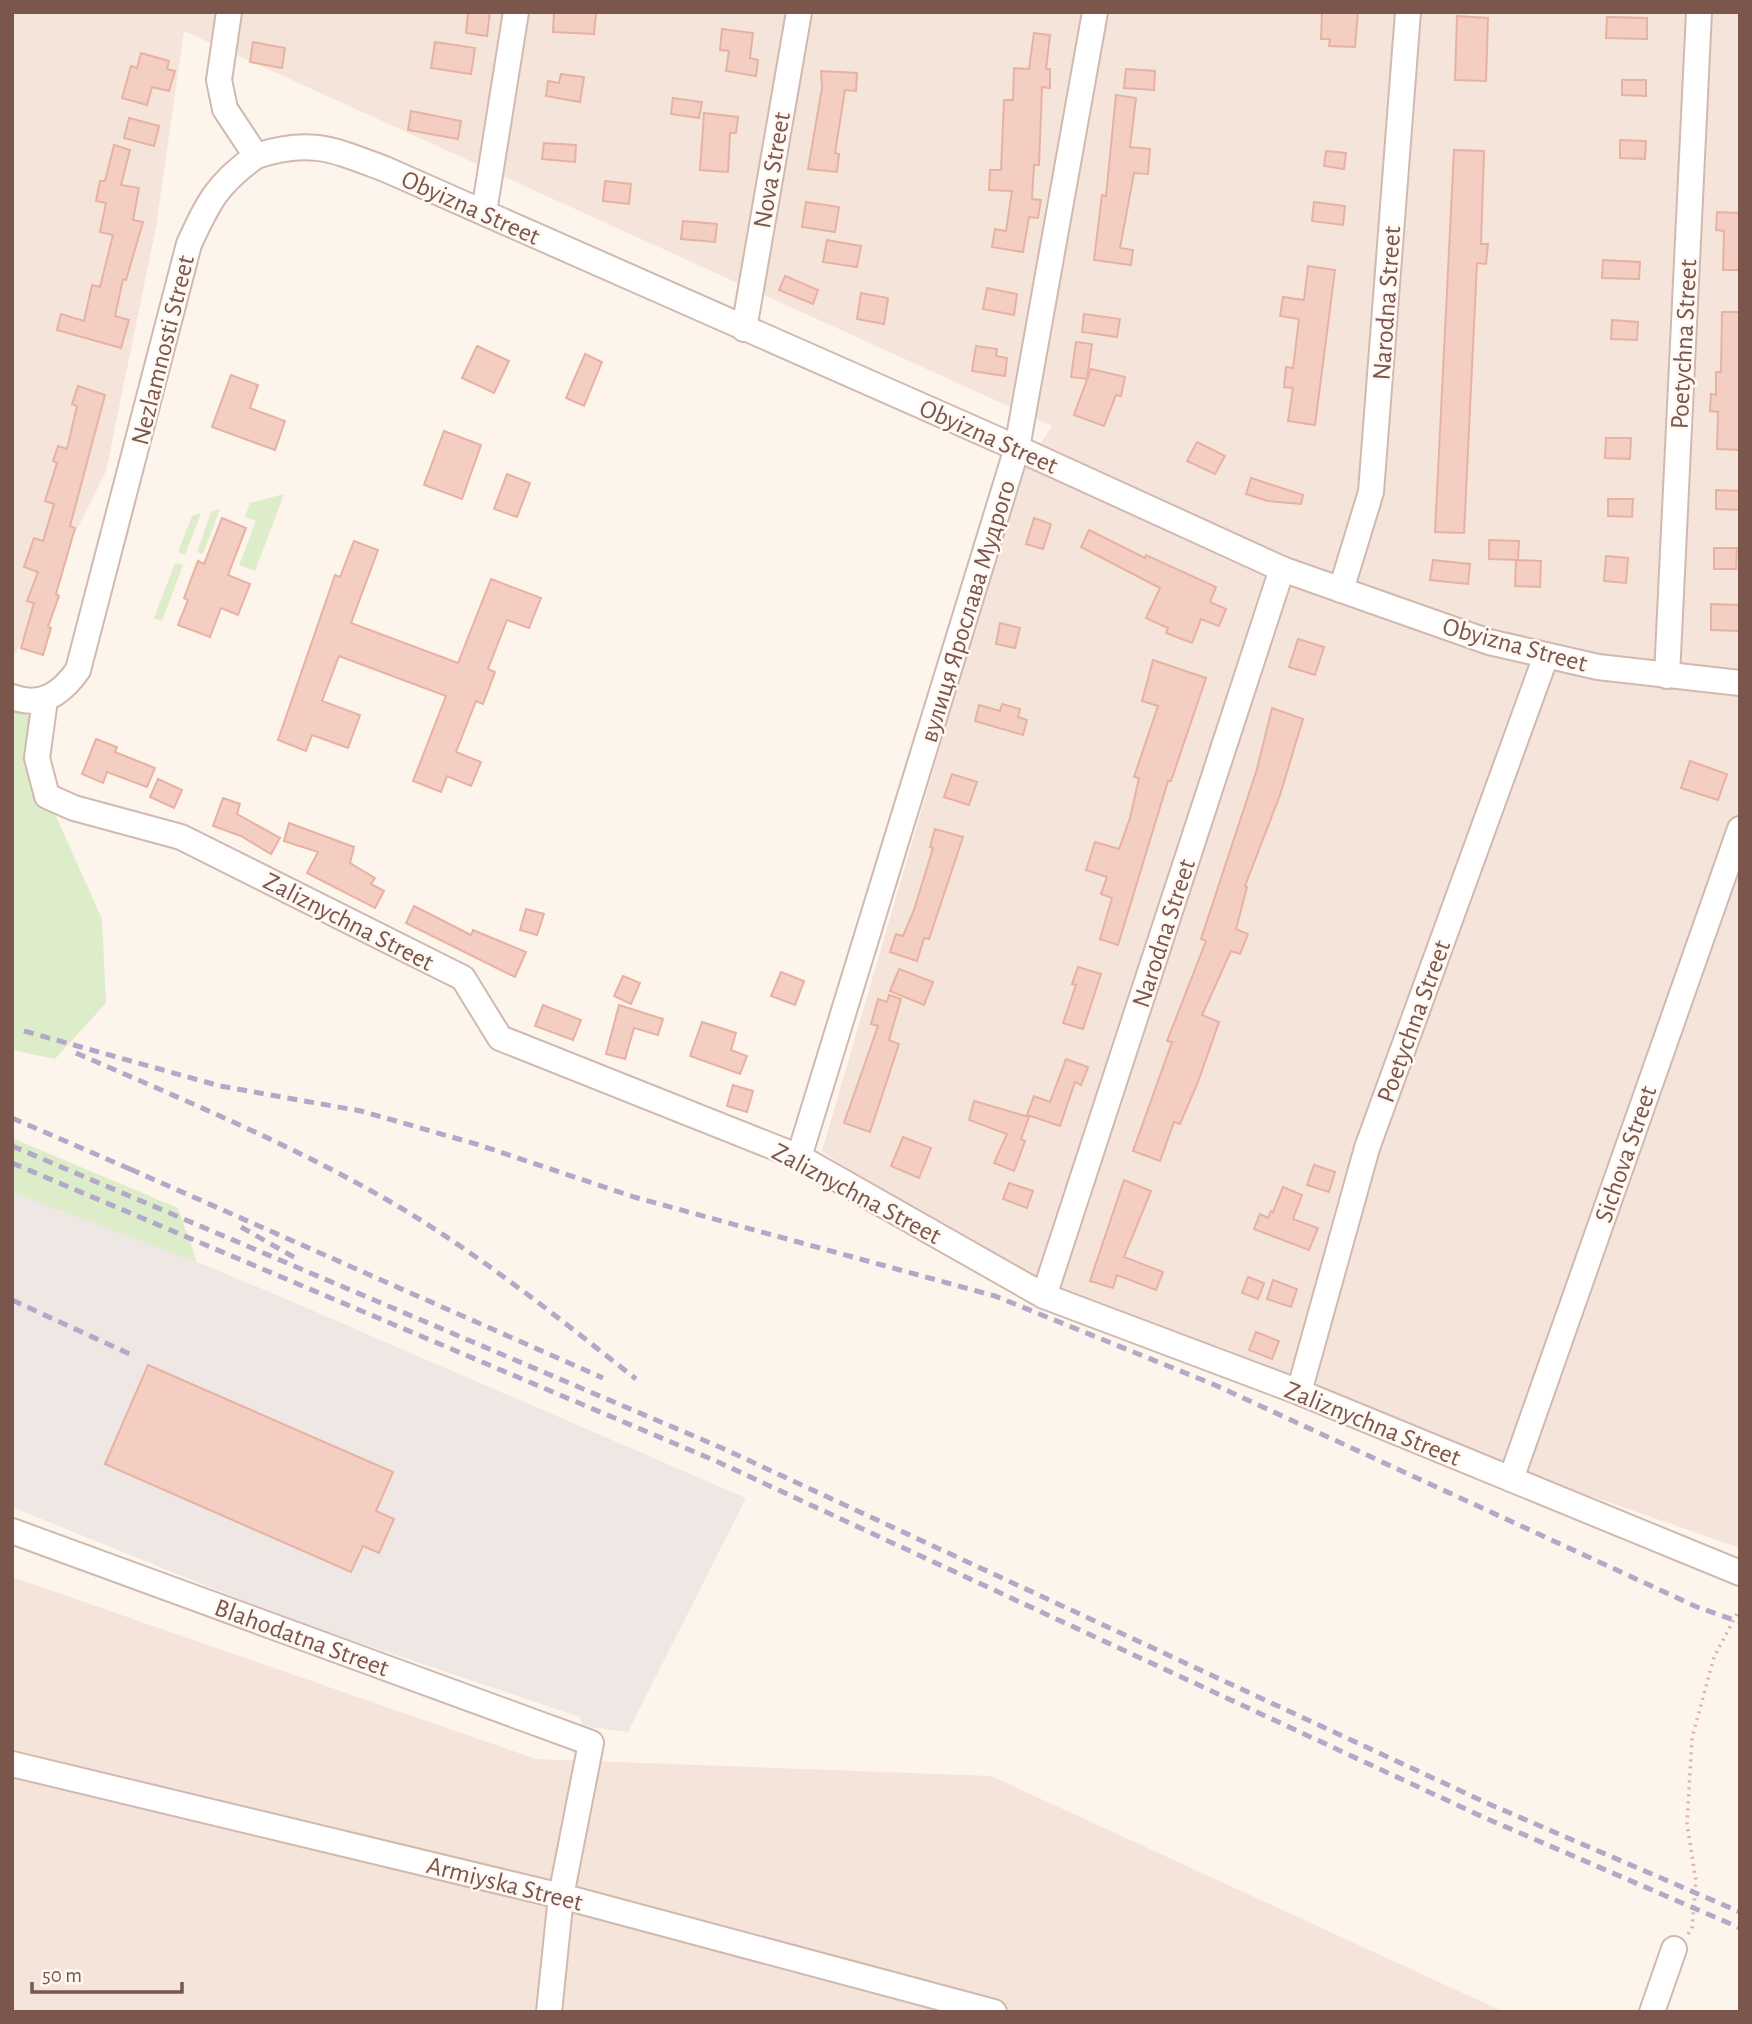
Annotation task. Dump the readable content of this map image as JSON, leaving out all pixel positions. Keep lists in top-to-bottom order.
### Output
{
  "streets": {
    "street": [
      "Nova Street",
      "Obyizna Street",
      "Narodna Street",
      "Poetychna Street",
      "Nezlamnosti Street",
      "вулиця Ярослава Мудрого",
      "Zaliznychna Street",
      "Sichova Street",
      "Blahodatna Street",
      "Armiyska Street"
    ]
  },
  "crossings": [
    ["Nova Street", "Obyizna Street"],
    ["Obyizna Street", "Narodna Street"],
    ["Obyizna Street", "Poetychna Street"],
    ["Obyizna Street", "Nezlamnosti Street"],
    ["Obyizna Street", "вулиця Ярослава Мудрого"],
    ["Narodna Street", "Zaliznychna Street"],
    ["Poetychna Street", "Zaliznychna Street"],
    ["Nezlamnosti Street", "Zaliznychna Street"],
    ["вулиця Ярослава Мудрого", "Zaliznychna Street"],
    ["Zaliznychna Street", "Sichova Street"],
    ["Blahodatna Street", "Armiyska Street"]
  ],
  "scale_bar": "50 m"
}
